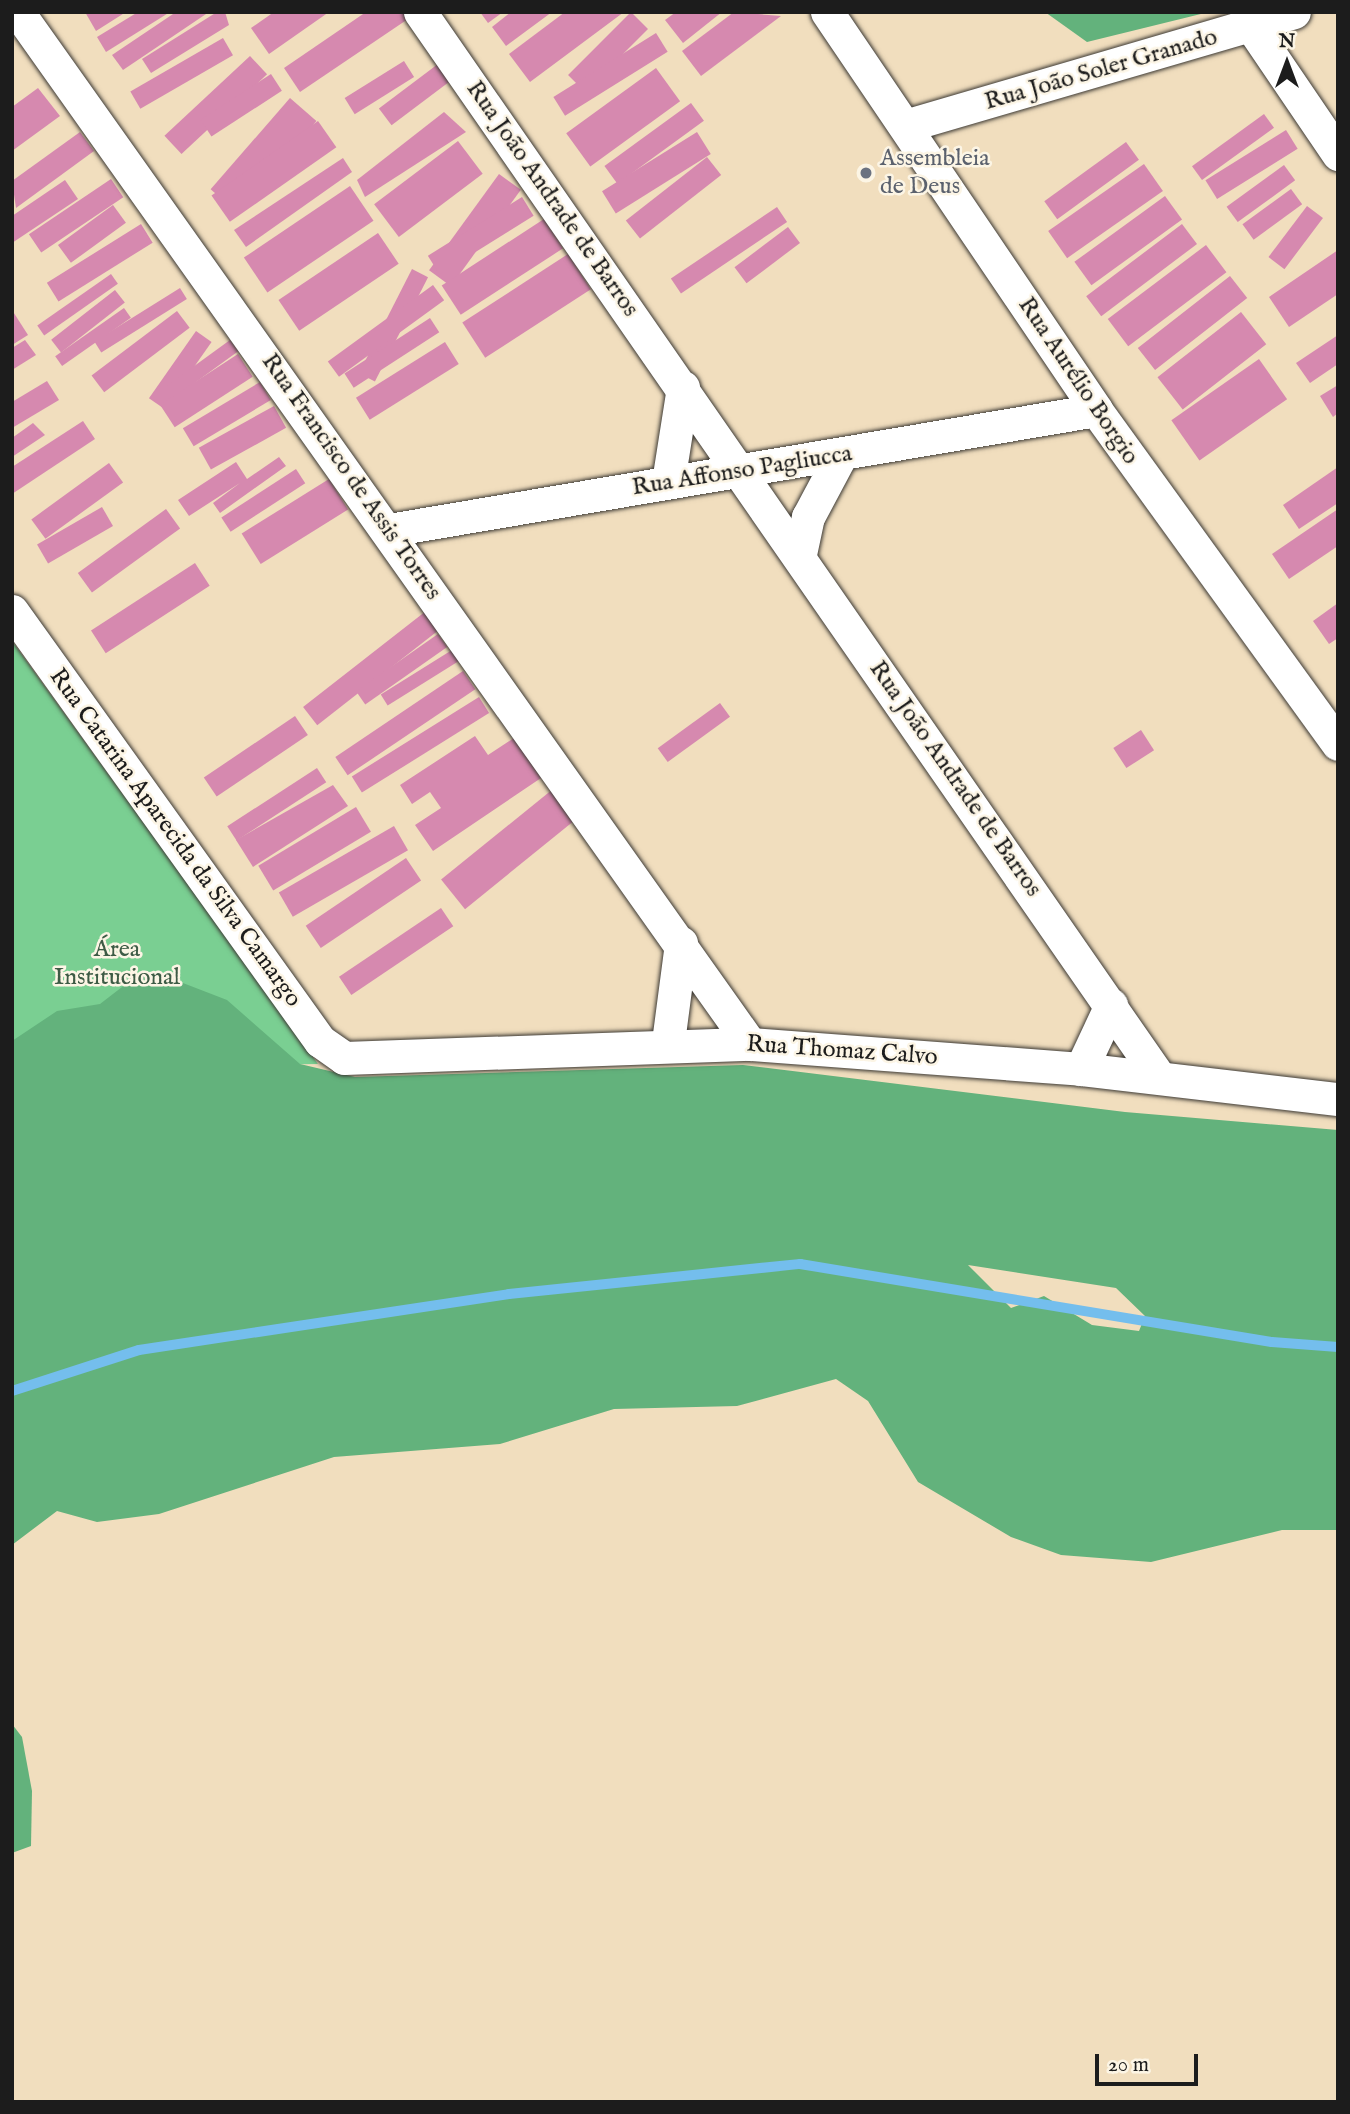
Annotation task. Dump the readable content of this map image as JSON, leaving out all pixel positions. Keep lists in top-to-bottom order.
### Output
{
  "streets": {
    "street": [
      "Rua João Soler Granado",
      "Rua João Andrade de Barros",
      "Rua Aurélio Borgio",
      "Rua Affonso Pagliucca",
      "Rua Francisco de Assis Torres",
      "Rua Catarina Aparecida da Silva Camargo",
      "Rua Thomaz Calvo"
    ]
  },
  "crossings": [
    ["Rua João Soler Granado", "Rua Aurélio Borgio"],
    ["Rua João Andrade de Barros", "Rua Affonso Pagliucca"],
    ["Rua João Andrade de Barros", "Rua Thomaz Calvo"],
    ["Rua Aurélio Borgio", "Rua Affonso Pagliucca"],
    ["Rua Affonso Pagliucca", "Rua Francisco de Assis Torres"],
    ["Rua Francisco de Assis Torres", "Rua Thomaz Calvo"],
    ["Rua Catarina Aparecida da Silva Camargo", "Rua Thomaz Calvo"]
  ],
  "parks": ["Área Institucional"],
  "places": ["Assembleia de Deus"],
  "scale_bar": "20 m",
  "north": "top"
}
